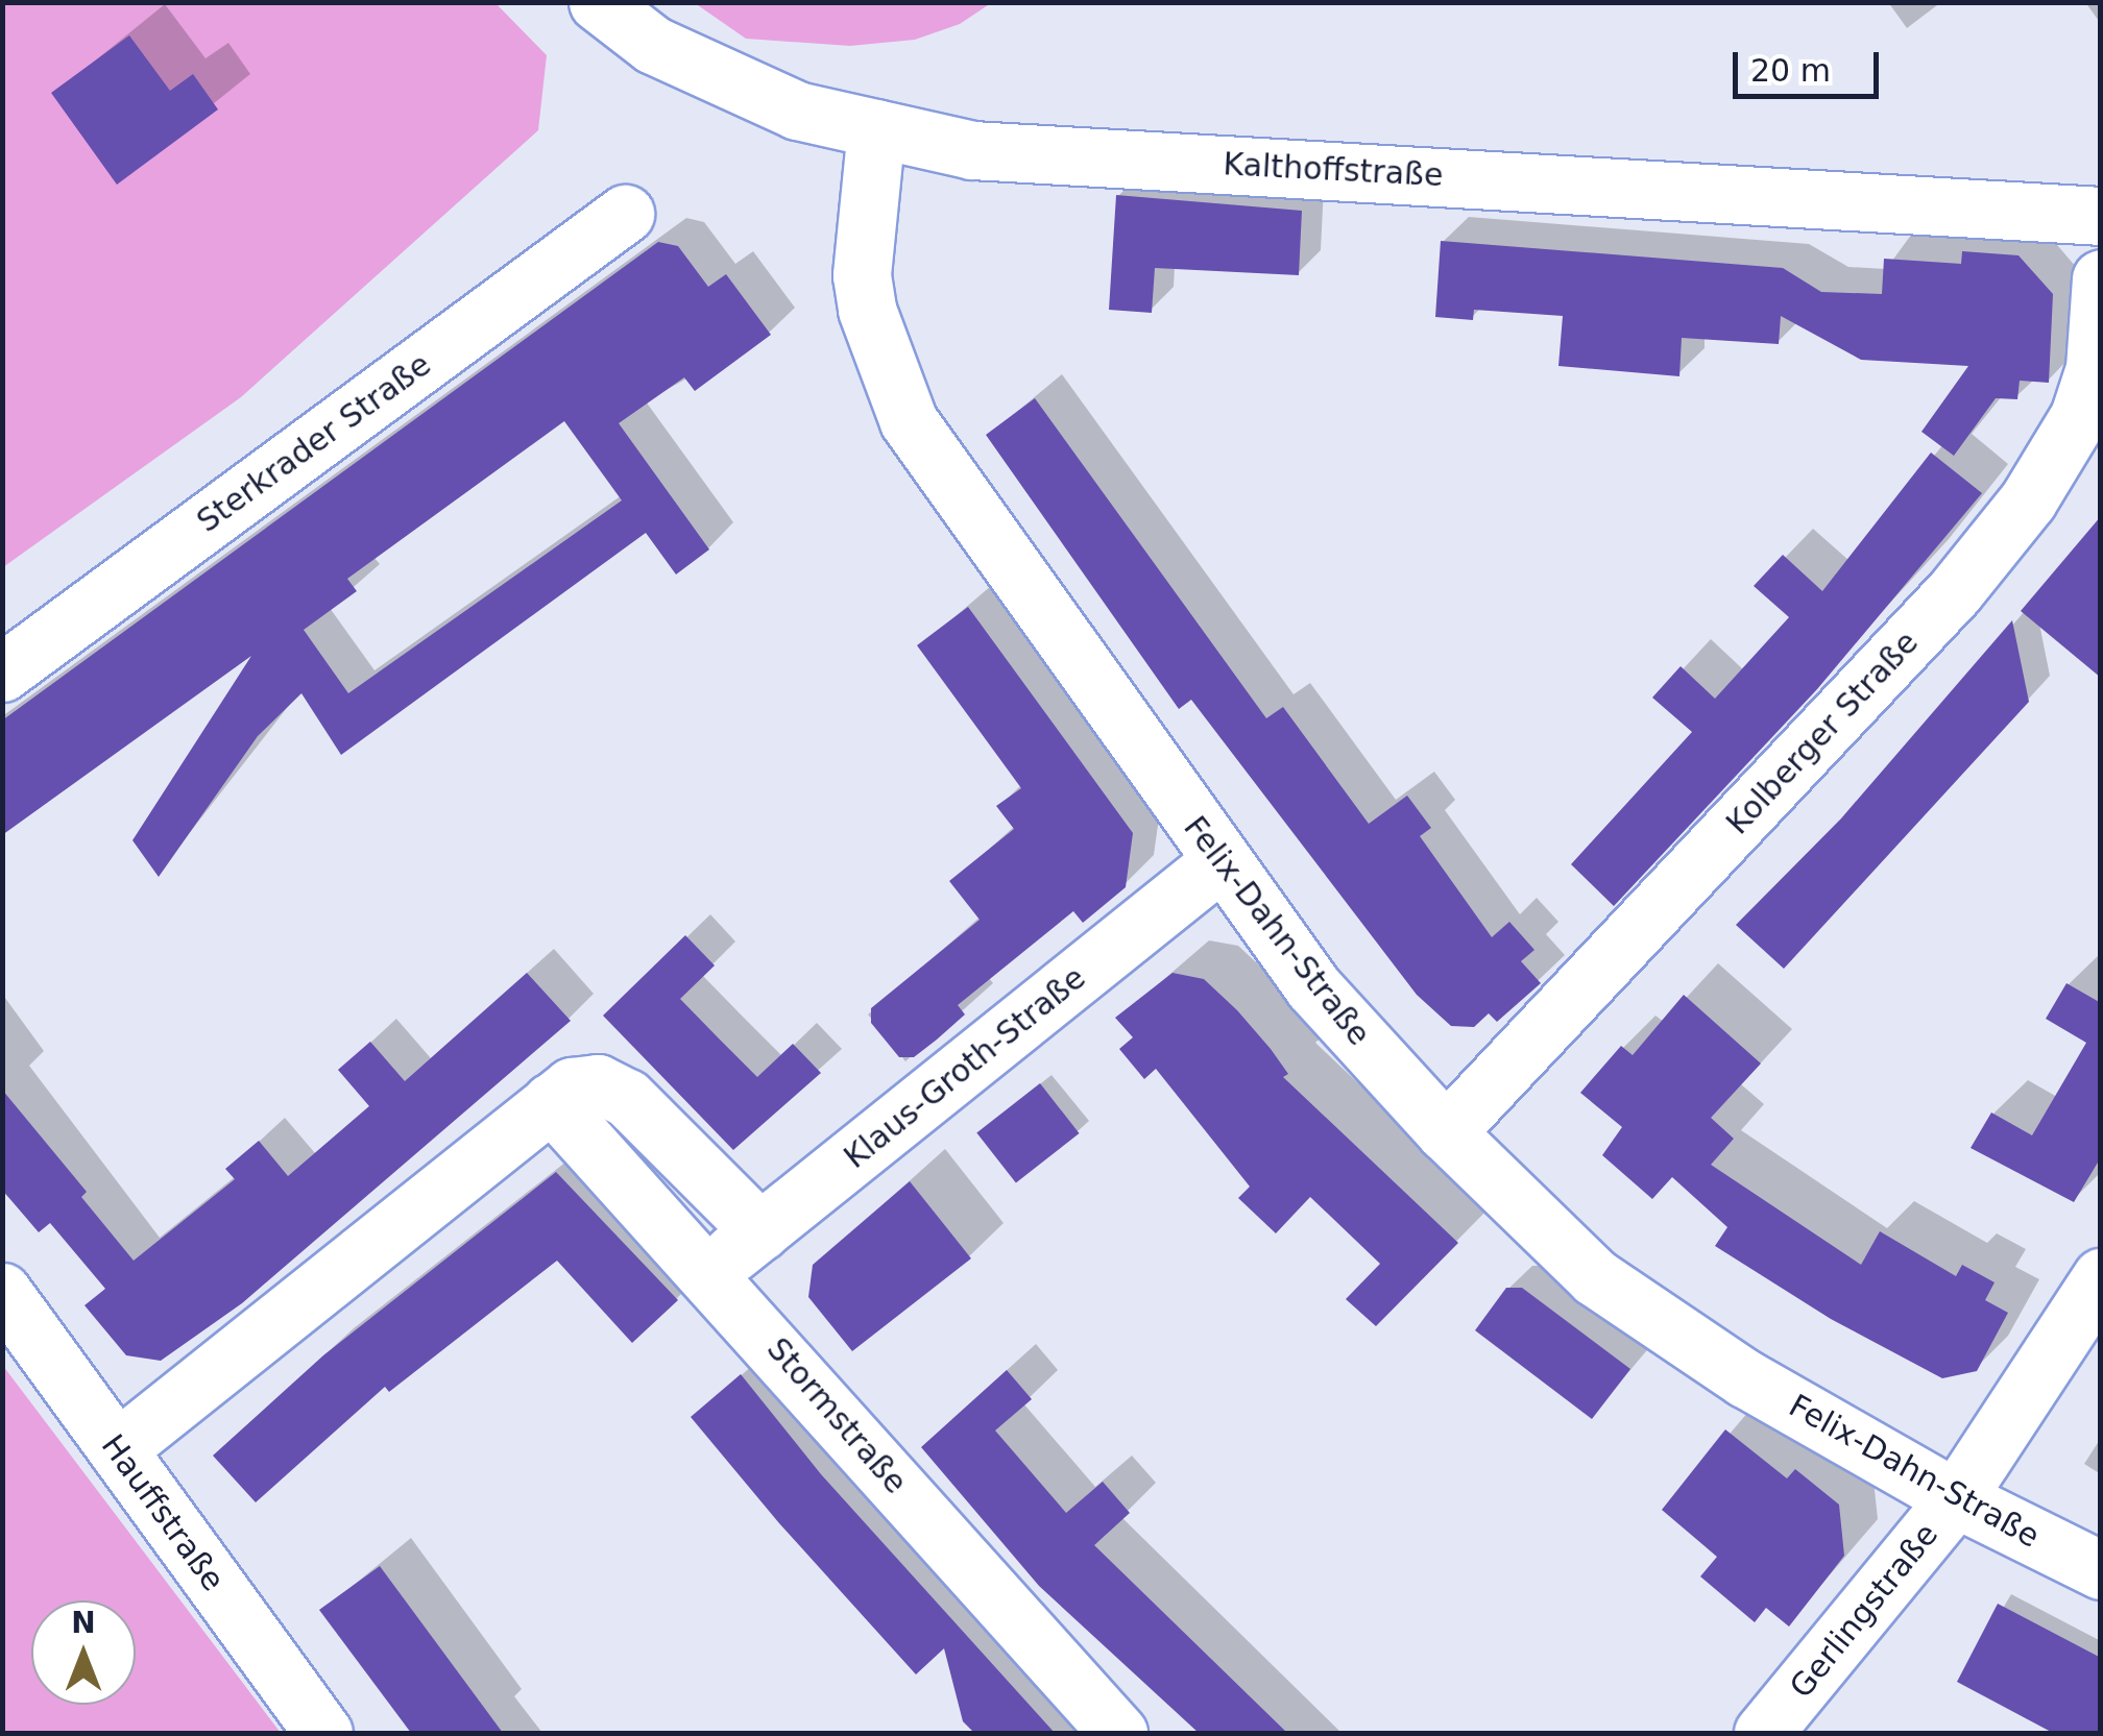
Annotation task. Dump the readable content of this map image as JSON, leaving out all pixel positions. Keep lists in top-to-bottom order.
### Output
{
  "streets": {
    "street": [
      "Kalthoffstraße",
      "Sterkrader Straße",
      "Kolberger Straße",
      "Felix-Dahn-Straße",
      "Klaus-Groth-Straße",
      "Stormstraße",
      "Hauffstraße",
      "Gerlingstraße"
    ]
  },
  "crossings": [
    ["Kalthoffstraße", "Felix-Dahn-Straße"],
    ["Kolberger Straße", "Felix-Dahn-Straße"],
    ["Felix-Dahn-Straße", "Klaus-Groth-Straße"],
    ["Felix-Dahn-Straße", "Gerlingstraße"],
    ["Klaus-Groth-Straße", "Stormstraße"]
  ],
  "scale_bar": "20 m",
  "north": "top"
}
